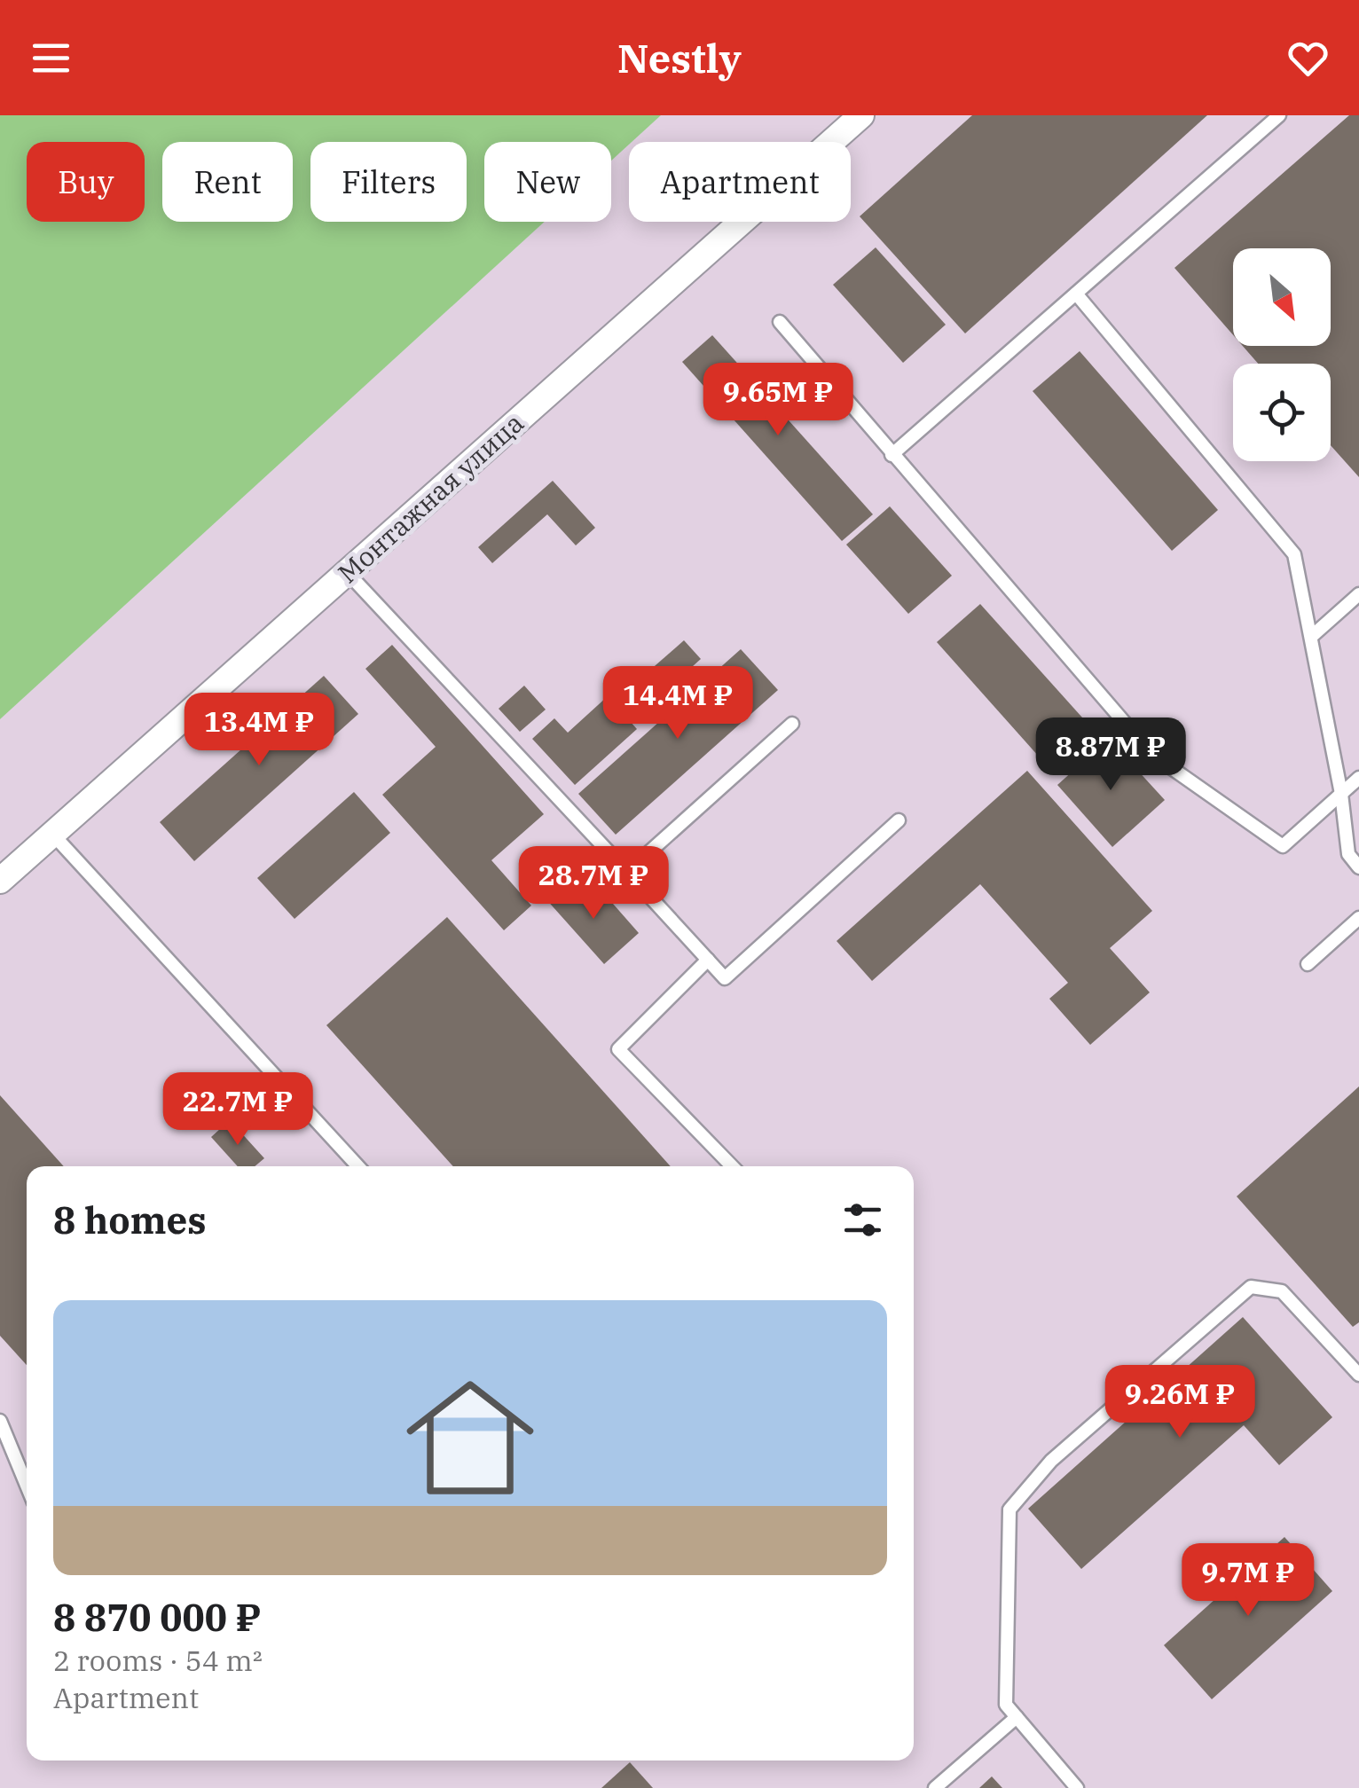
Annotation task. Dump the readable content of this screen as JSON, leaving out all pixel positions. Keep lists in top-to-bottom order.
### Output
{
  "streets": {
    "street": ["Монтажная улица"]
  },
  "north": "bottom right",
  "page": {
    "header": "Nestly",
    "chip": [
      "Buy",
      "Rent",
      "Filters",
      "New",
      "Apartment"
    ],
    "price": [
      "9.65M ₽",
      "14.4M ₽",
      "13.4M ₽",
      "8.87M ₽",
      "28.7M ₽",
      "22.7M ₽",
      "9.26M ₽",
      "9.7M ₽"
    ],
    "heading": "8 homes",
    "list": [
      {
        "name": "8 870 000 ₽",
        "note": "2 rooms · 54 m² · Apartment"
      }
    ]
  }
}
